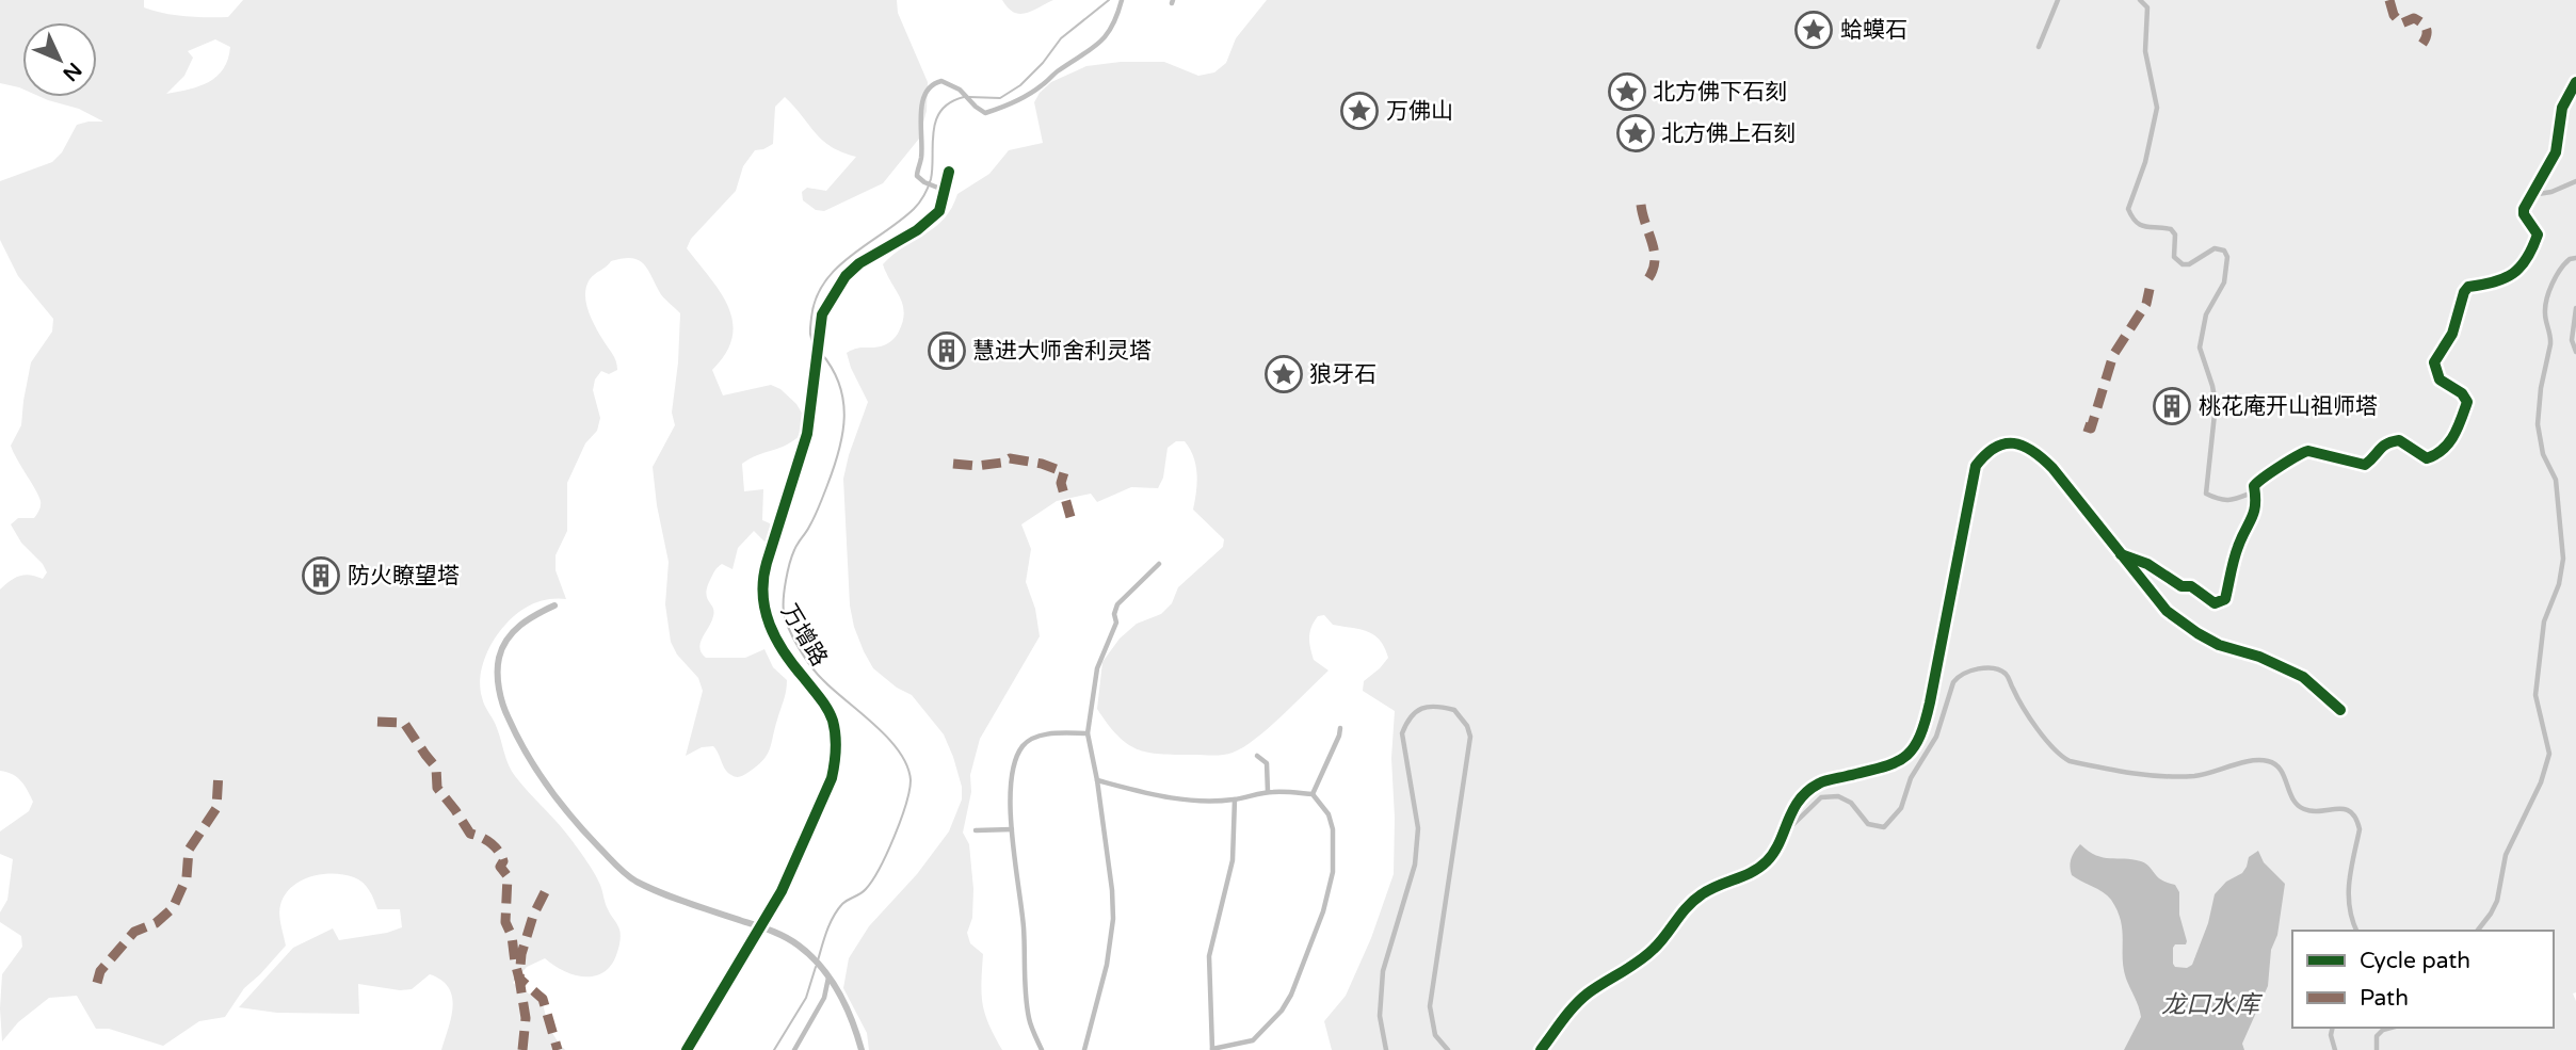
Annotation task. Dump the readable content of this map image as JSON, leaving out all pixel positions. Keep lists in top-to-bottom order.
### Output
{
  "streets": {
    "street": ["万增路"]
  },
  "water": ["龙口水库"],
  "places": {
    "place": [
      "蛤蟆石",
      "北方佛下石刻",
      "万佛山",
      "北方佛上石刻",
      "狼牙石"
    ],
    "building": ["慧进大师舍利灵塔", "桃花庵开山祖师塔", "防火瞭望塔"]
  },
  "legend": ["Cycle path", "Path"],
  "north": "bottom right"
}
